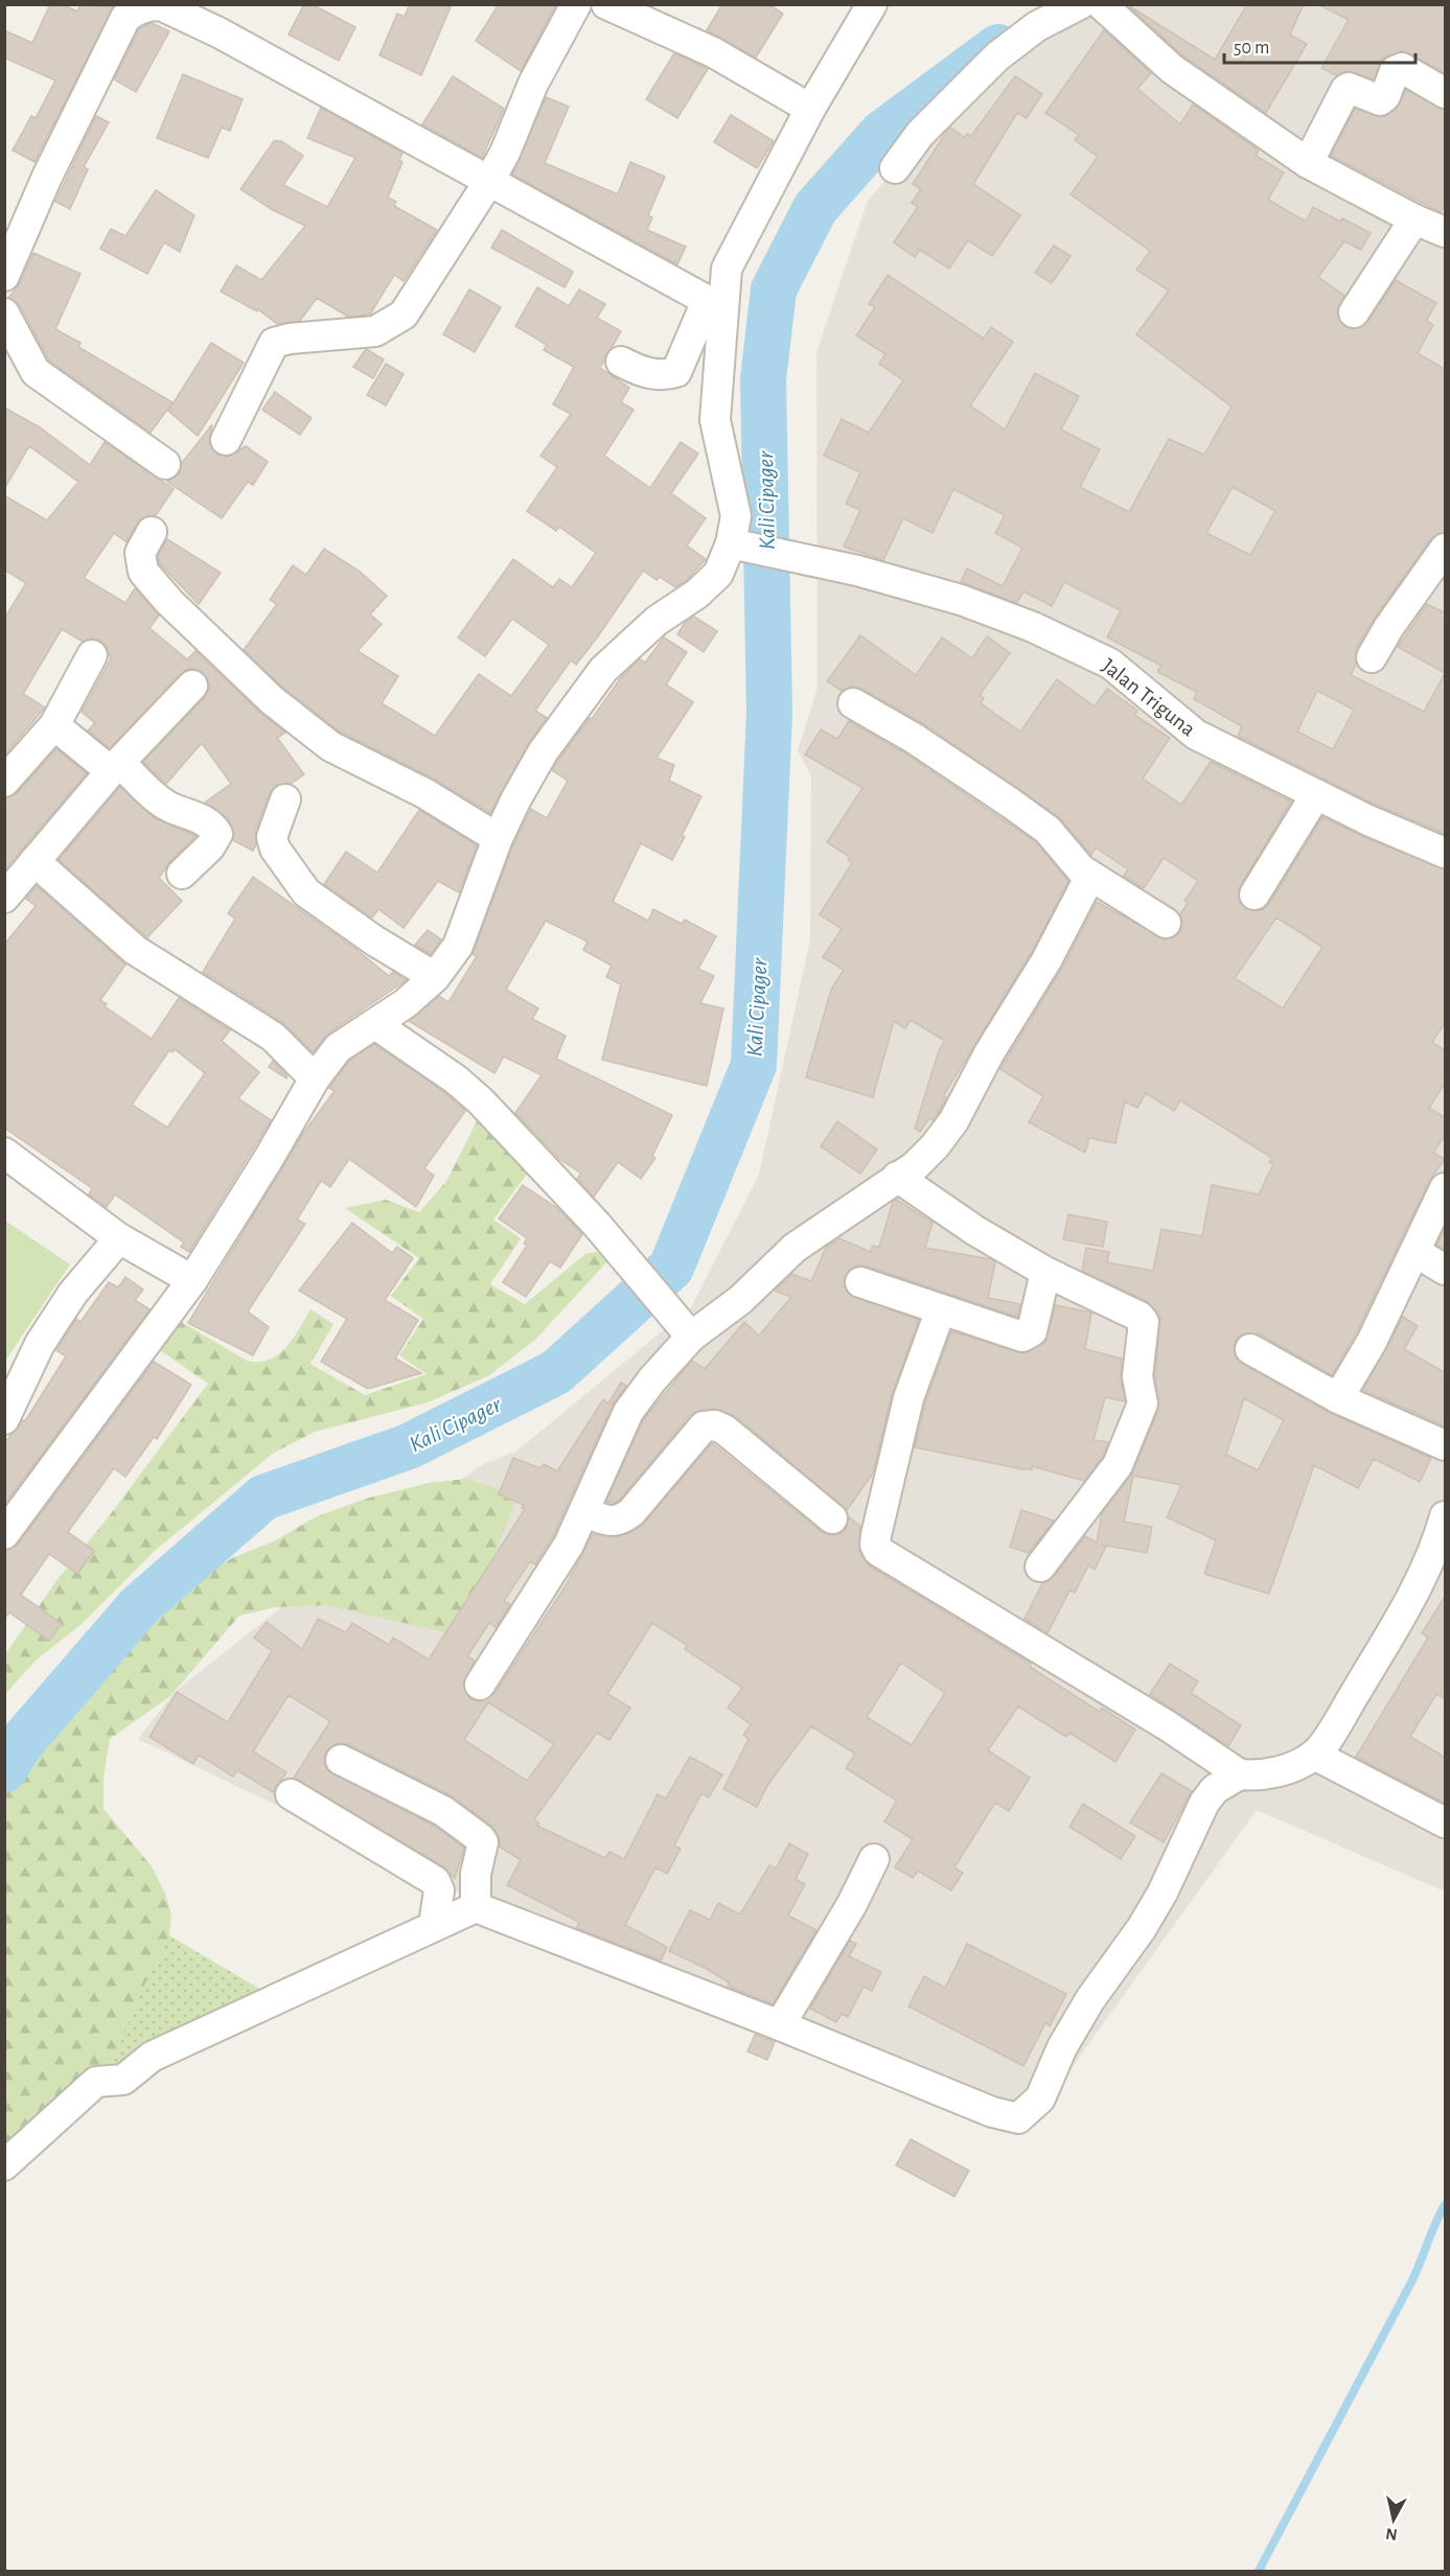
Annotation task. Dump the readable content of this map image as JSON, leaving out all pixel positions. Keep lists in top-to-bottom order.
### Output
{
  "streets": {
    "street": ["Jalan Triguna"]
  },
  "water": ["Kali Cipager"],
  "scale_bar": "50 m",
  "north": "bottom"
}
